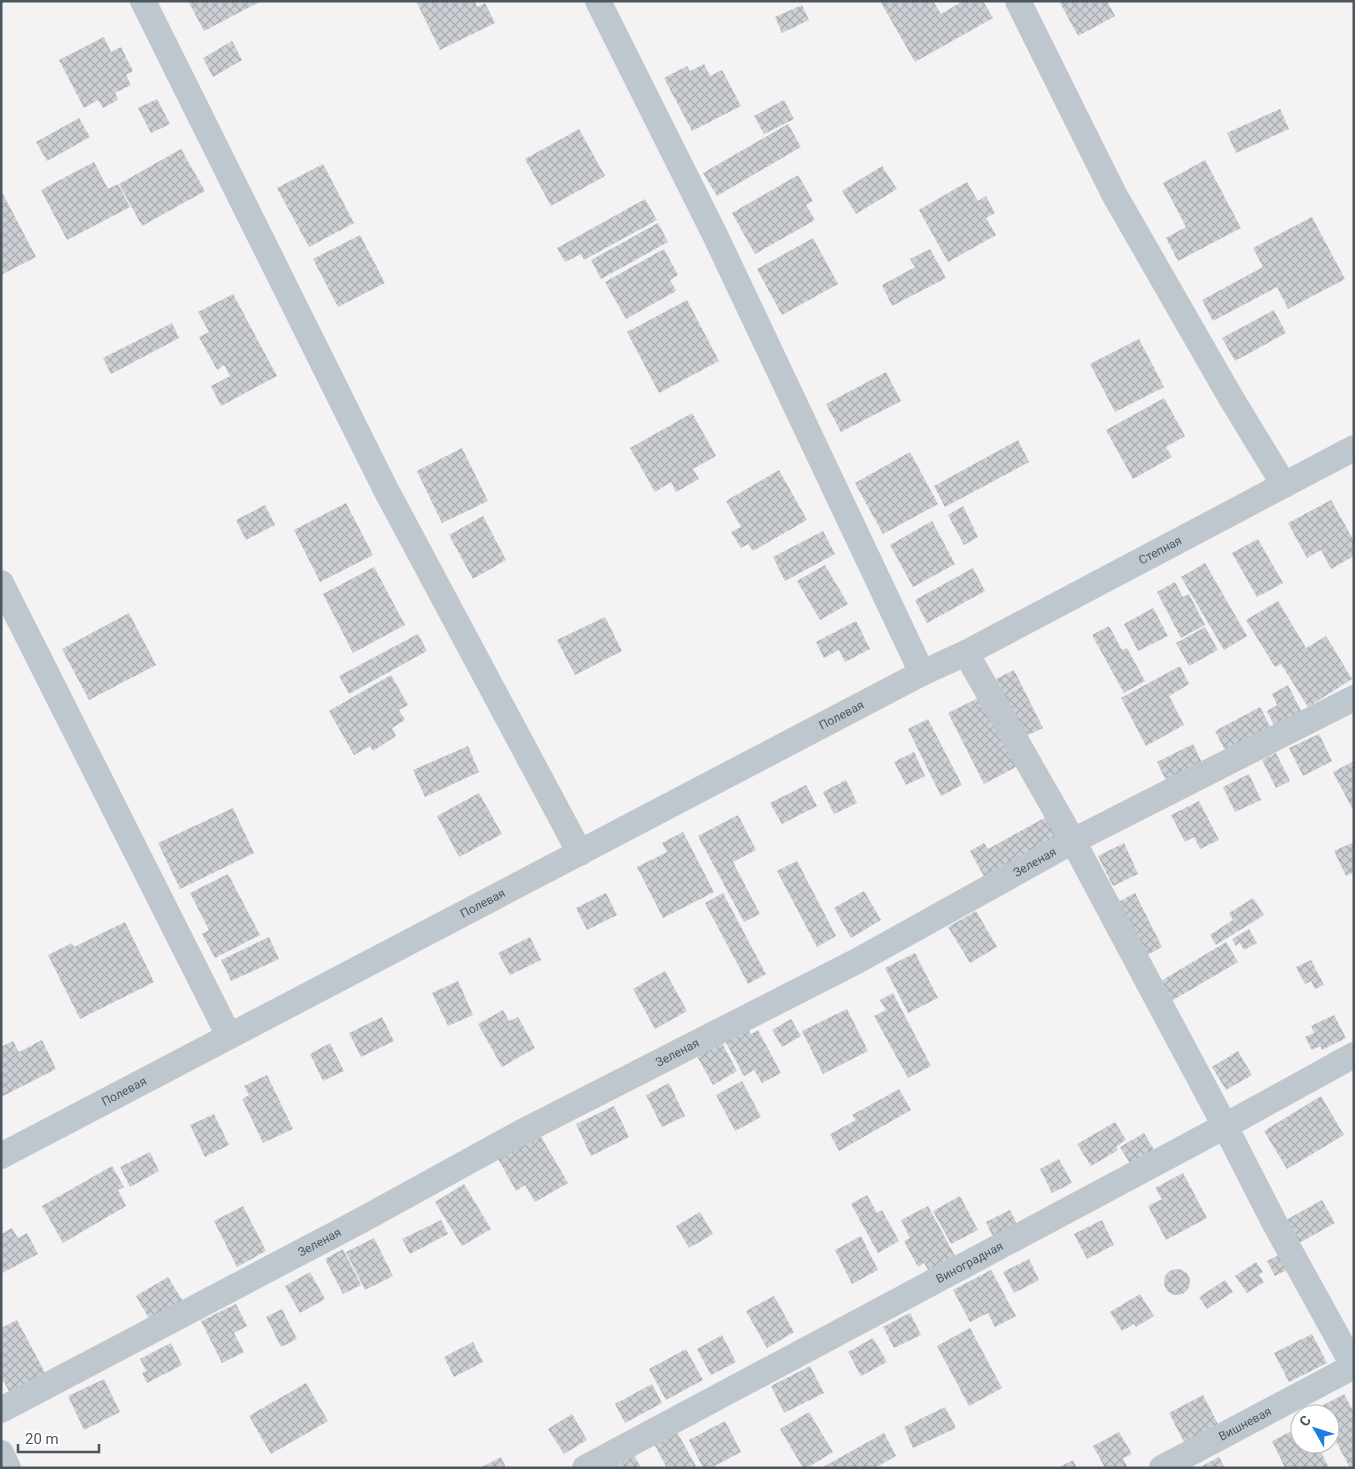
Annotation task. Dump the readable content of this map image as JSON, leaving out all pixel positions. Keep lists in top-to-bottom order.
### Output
{
  "streets": {
    "street": [
      "Степная",
      "Полевая",
      "Зеленая",
      "Виноградная",
      "Вишневая"
    ]
  },
  "crossings": [
    ["Степная", "Полевая"]
  ],
  "scale_bar": "20 m",
  "north": "top left"
}
